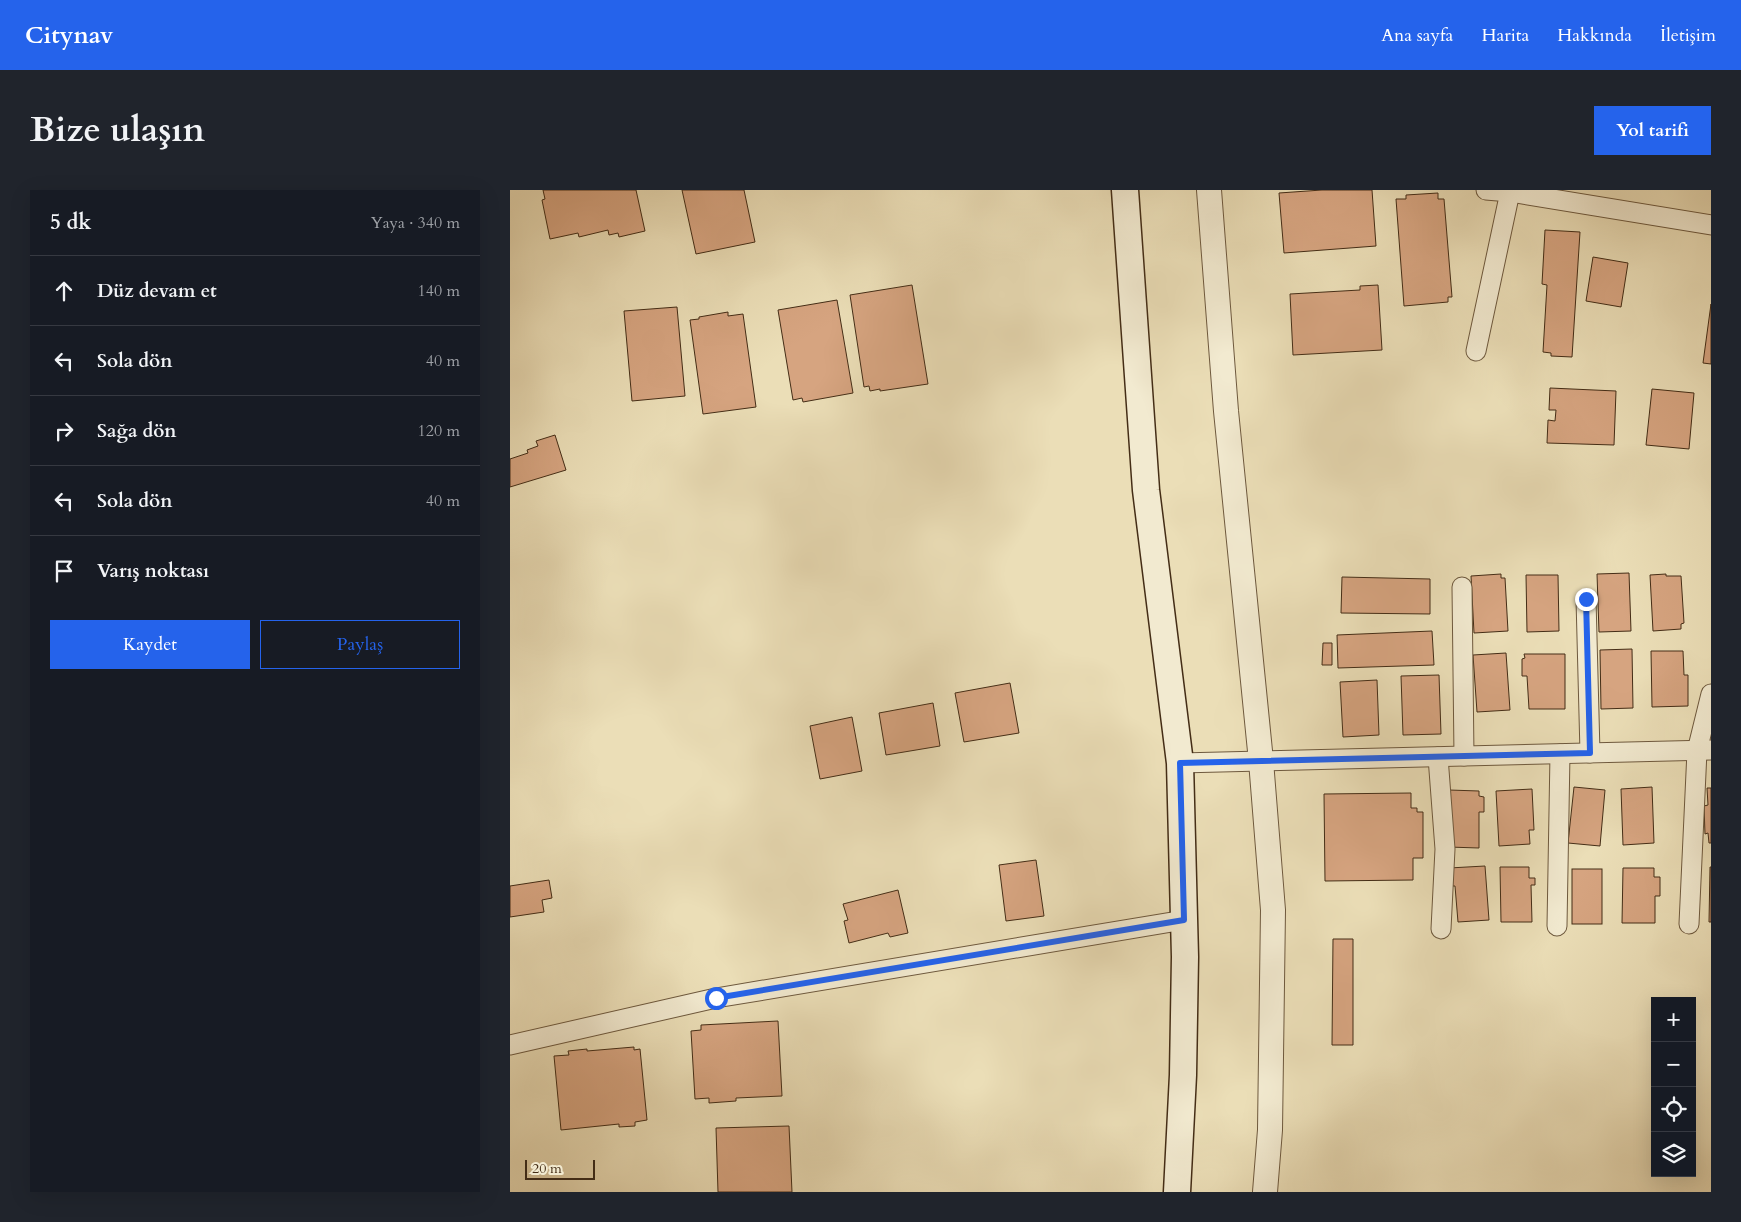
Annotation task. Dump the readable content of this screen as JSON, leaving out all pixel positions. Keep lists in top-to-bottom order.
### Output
{
  "scale_bar": "20 m",
  "page": {
    "header": "Citynav",
    "nav": [
      "Ana sayfa",
      "Harita",
      "Hakkında",
      "İletişim"
    ],
    "title": "Bize ulaşın",
    "buttons": [
      "Yol tarifi",
      ["Kaydet", "Paylaş"]
    ],
    "heading": ["5 dk", "Yaya · 340 m"],
    "list": [
      ["Düz devam et", "140 m"],
      ["Sola dön", "40 m"],
      ["Sağa dön", "120 m"],
      ["Sola dön", "40 m"],
      "Varış noktası"
    ],
    "map_buttons": ["+", "−"],
    "scale": "20 m"
  }
}
